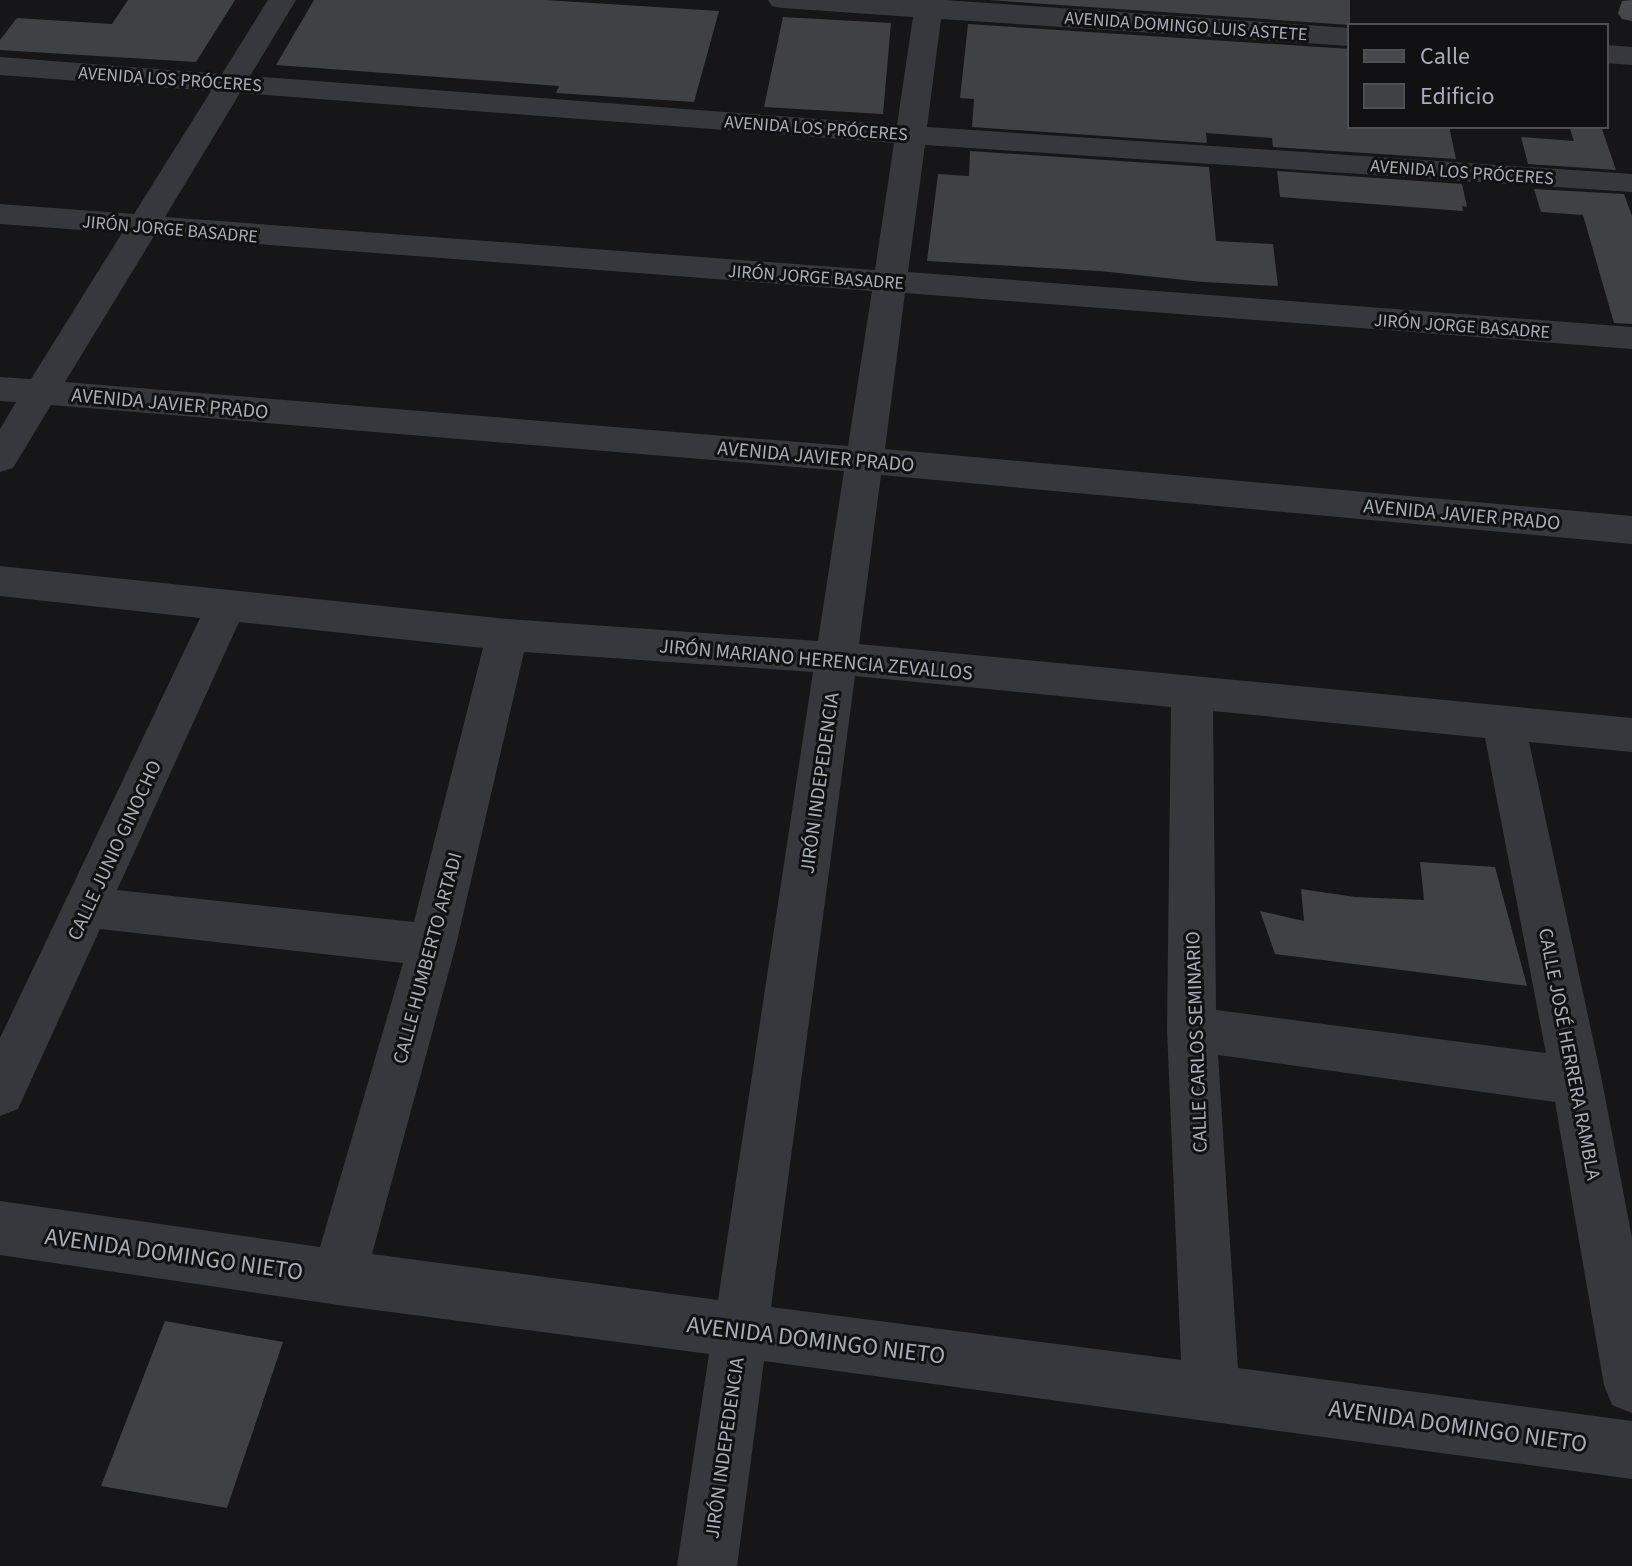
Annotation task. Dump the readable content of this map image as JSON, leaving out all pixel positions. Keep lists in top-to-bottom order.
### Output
{
  "streets": {
    "street": [
      "AVENIDA DOMINGO LUIS ASTETE",
      "AVENIDA LOS PRÓCERES",
      "JIRÓN JORGE BASADRE",
      "AVENIDA JAVIER PRADO",
      "JIRÓN MARIANO HERENCIA ZEVALLOS",
      "JIRÓN INDEPEDENCIA",
      "CALLE JUNIO GINOCHO",
      "CALLE HUMBERTO ARTADI",
      "CALLE CARLOS SEMINARIO",
      "CALLE JOSÉ HERRERA RAMBLA",
      "AVENIDA DOMINGO NIETO"
    ]
  },
  "crossings": [
    ["AVENIDA DOMINGO LUIS ASTETE", "JIRÓN INDEPEDENCIA"],
    ["AVENIDA LOS PRÓCERES", "JIRÓN INDEPEDENCIA"],
    ["JIRÓN JORGE BASADRE", "JIRÓN INDEPEDENCIA"],
    ["AVENIDA JAVIER PRADO", "JIRÓN INDEPEDENCIA"],
    ["JIRÓN MARIANO HERENCIA ZEVALLOS", "JIRÓN INDEPEDENCIA"],
    ["JIRÓN MARIANO HERENCIA ZEVALLOS", "CALLE JUNIO GINOCHO"],
    ["JIRÓN MARIANO HERENCIA ZEVALLOS", "CALLE HUMBERTO ARTADI"],
    ["JIRÓN MARIANO HERENCIA ZEVALLOS", "CALLE CARLOS SEMINARIO"],
    ["JIRÓN MARIANO HERENCIA ZEVALLOS", "CALLE JOSÉ HERRERA RAMBLA"],
    ["JIRÓN INDEPEDENCIA", "AVENIDA DOMINGO NIETO"],
    ["CALLE HUMBERTO ARTADI", "AVENIDA DOMINGO NIETO"],
    ["CALLE CARLOS SEMINARIO", "AVENIDA DOMINGO NIETO"]
  ],
  "legend": ["Calle", "Edificio"]
}
